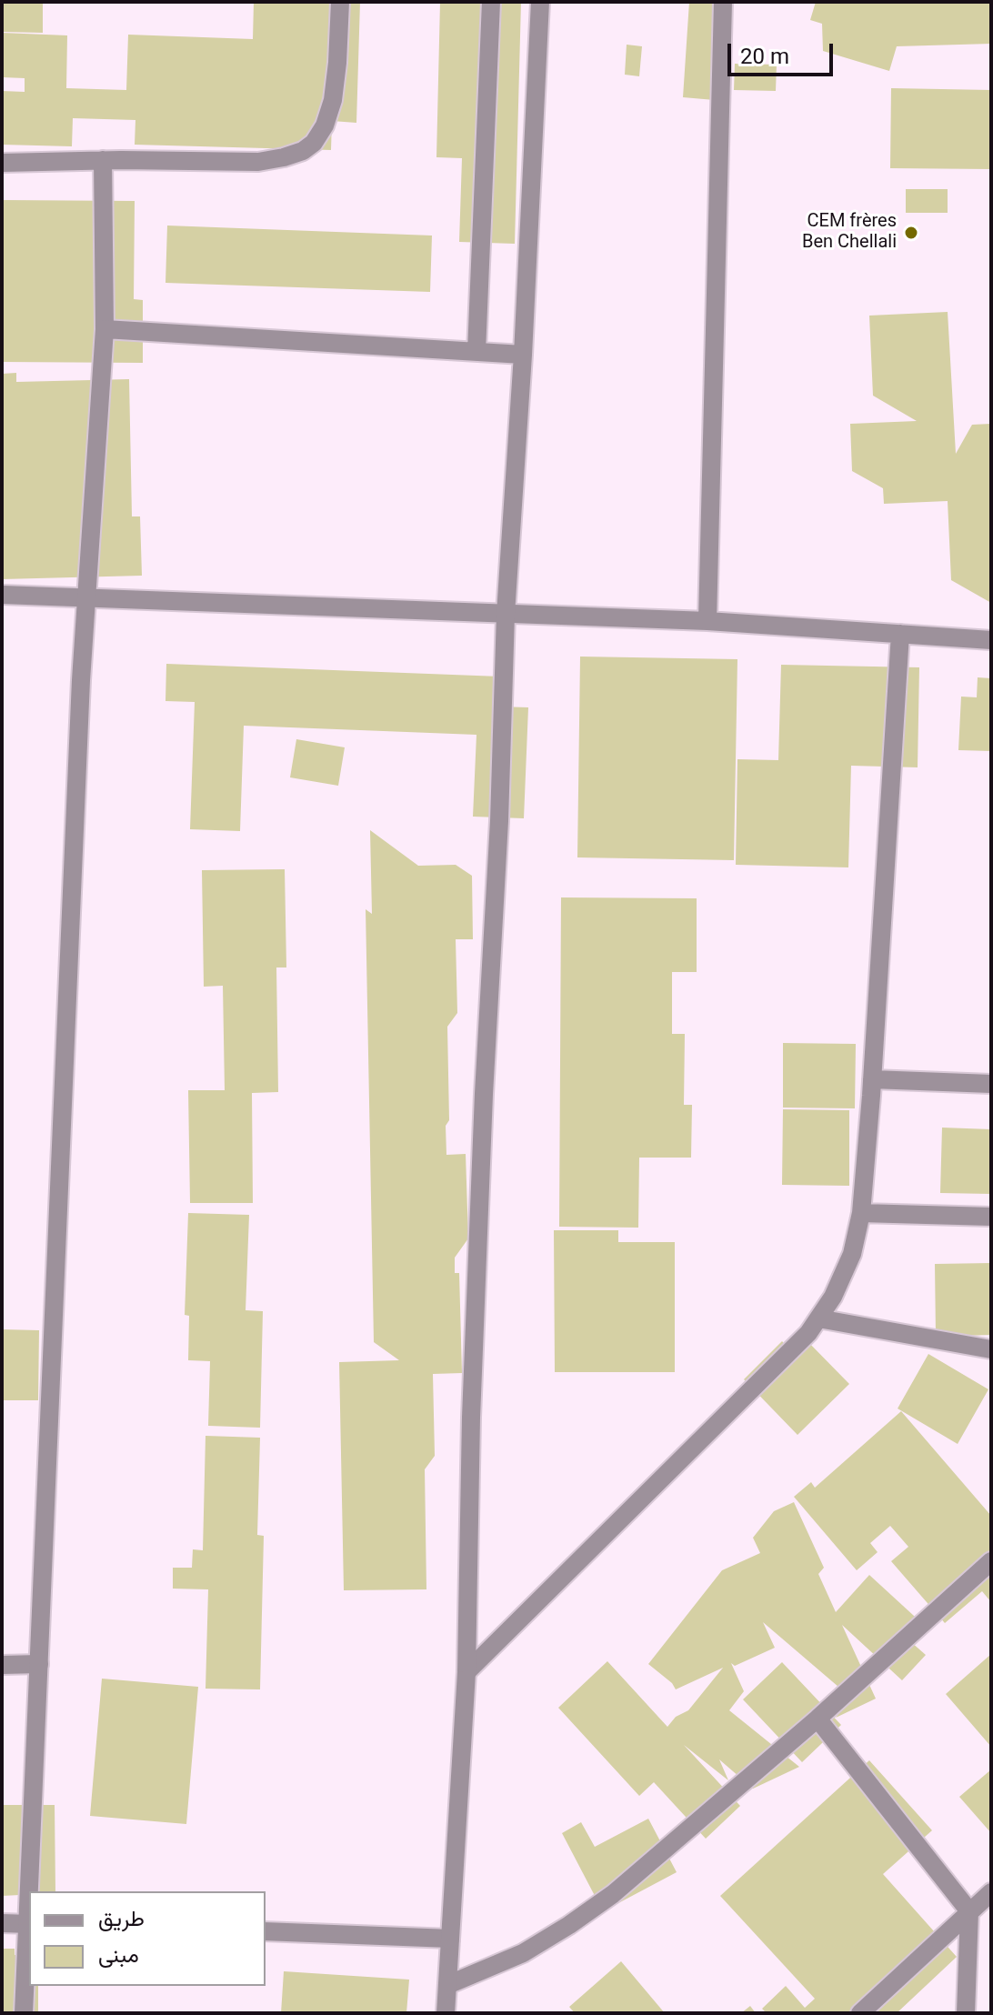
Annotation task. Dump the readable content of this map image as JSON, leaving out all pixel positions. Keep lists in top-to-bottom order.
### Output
{
  "places": ["CEM frères Ben Chellali"],
  "legend": ["طريق", "مبنى"],
  "scale_bar": "20 m"
}
